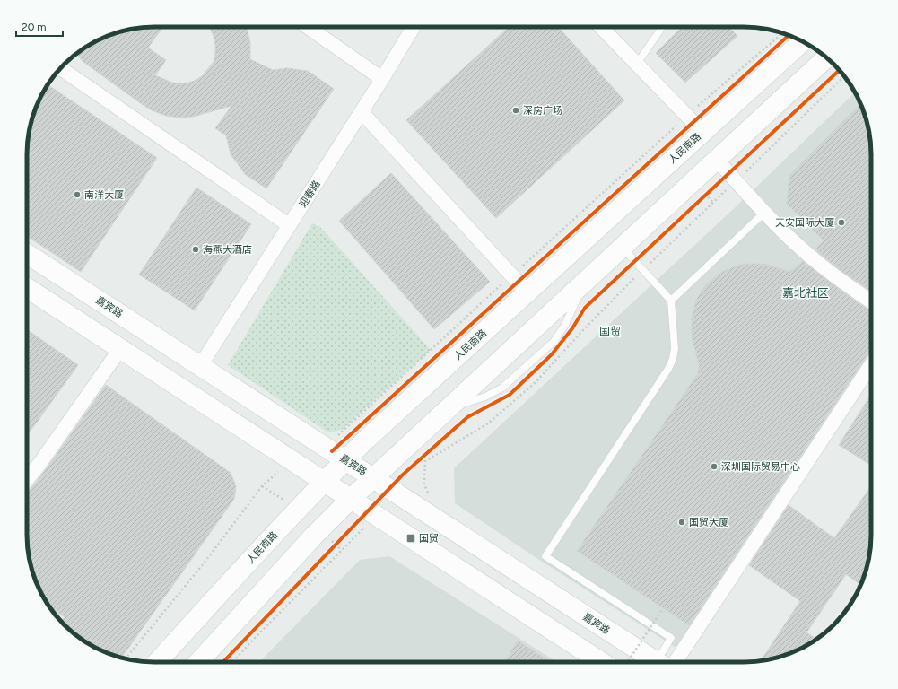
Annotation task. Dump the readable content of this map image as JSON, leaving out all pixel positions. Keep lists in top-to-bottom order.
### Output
{
  "streets": {
    "main road": ["人民南路", "嘉宾路"],
    "street": ["迎春路"]
  },
  "crossings": [
    ["人民南路", "嘉宾路"],
    ["迎春路", "嘉宾路"]
  ],
  "districts": ["嘉北社区", "国贸"],
  "places": {
    "other": [
      "深房广场",
      "南洋大厦",
      "天安国际大厦",
      "海燕大酒店",
      "深圳国际贸易中心",
      "国贸大厦"
    ],
    "transit": ["国贸"]
  },
  "scale_bar": "20 m"
}
